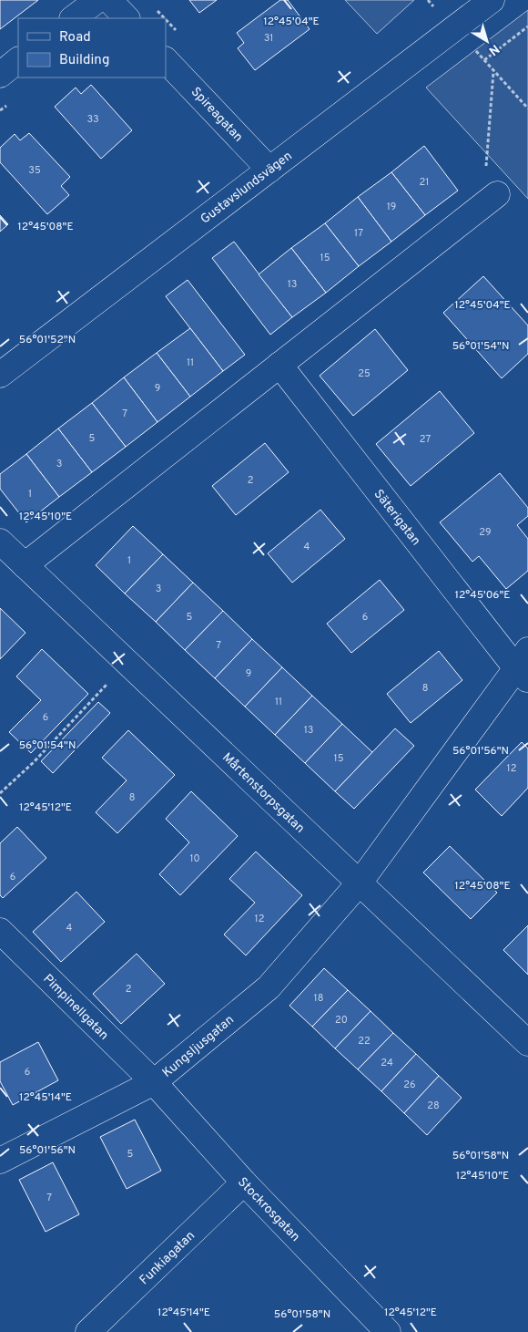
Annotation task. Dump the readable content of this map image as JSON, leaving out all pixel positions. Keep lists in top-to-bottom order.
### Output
{
  "streets": {
    "street": [
      "Spireagatan",
      "Gustavslundsvägen",
      "Säterigatan",
      "Mårtenstorpsgatan",
      "Pimpinellgatan",
      "Kungsljusgatan",
      "Stockrosgatan",
      "Funkiagatan"
    ]
  },
  "crossings": [
    ["Spireagatan", "Gustavslundsvägen"],
    ["Säterigatan", "Mårtenstorpsgatan"],
    ["Säterigatan", "Kungsljusgatan"],
    ["Mårtenstorpsgatan", "Kungsljusgatan"],
    ["Pimpinellgatan", "Kungsljusgatan"],
    ["Pimpinellgatan", "Stockrosgatan"],
    ["Kungsljusgatan", "Stockrosgatan"],
    ["Stockrosgatan", "Funkiagatan"]
  ],
  "house_numbers": [
    "31",
    "33",
    "35",
    "21",
    "19",
    "17",
    "15",
    "13",
    "11",
    "25",
    "9",
    "7",
    "5",
    "27",
    "3",
    "2",
    "1",
    "29",
    "4",
    "1",
    "3",
    "5",
    "6",
    "7",
    "9",
    "8",
    "11",
    "6",
    "13",
    "15",
    "12",
    "8",
    "10",
    "6",
    "12",
    "4",
    "2",
    "18",
    "20",
    "22",
    "24",
    "6",
    "26",
    "28",
    "5",
    "7"
  ],
  "legend": ["Road", "Building"],
  "north": "bottom right",
  "coordinates": [
    "12°45'04\"E",
    "12°45'08\"E",
    "56°01'52\"N",
    "56°01'54\"N",
    "12°45'10\"E",
    "12°45'06\"E",
    "56°01'56\"N",
    "12°45'12\"E",
    "12°45'14\"E",
    "56°01'58\"N"
  ]
}
